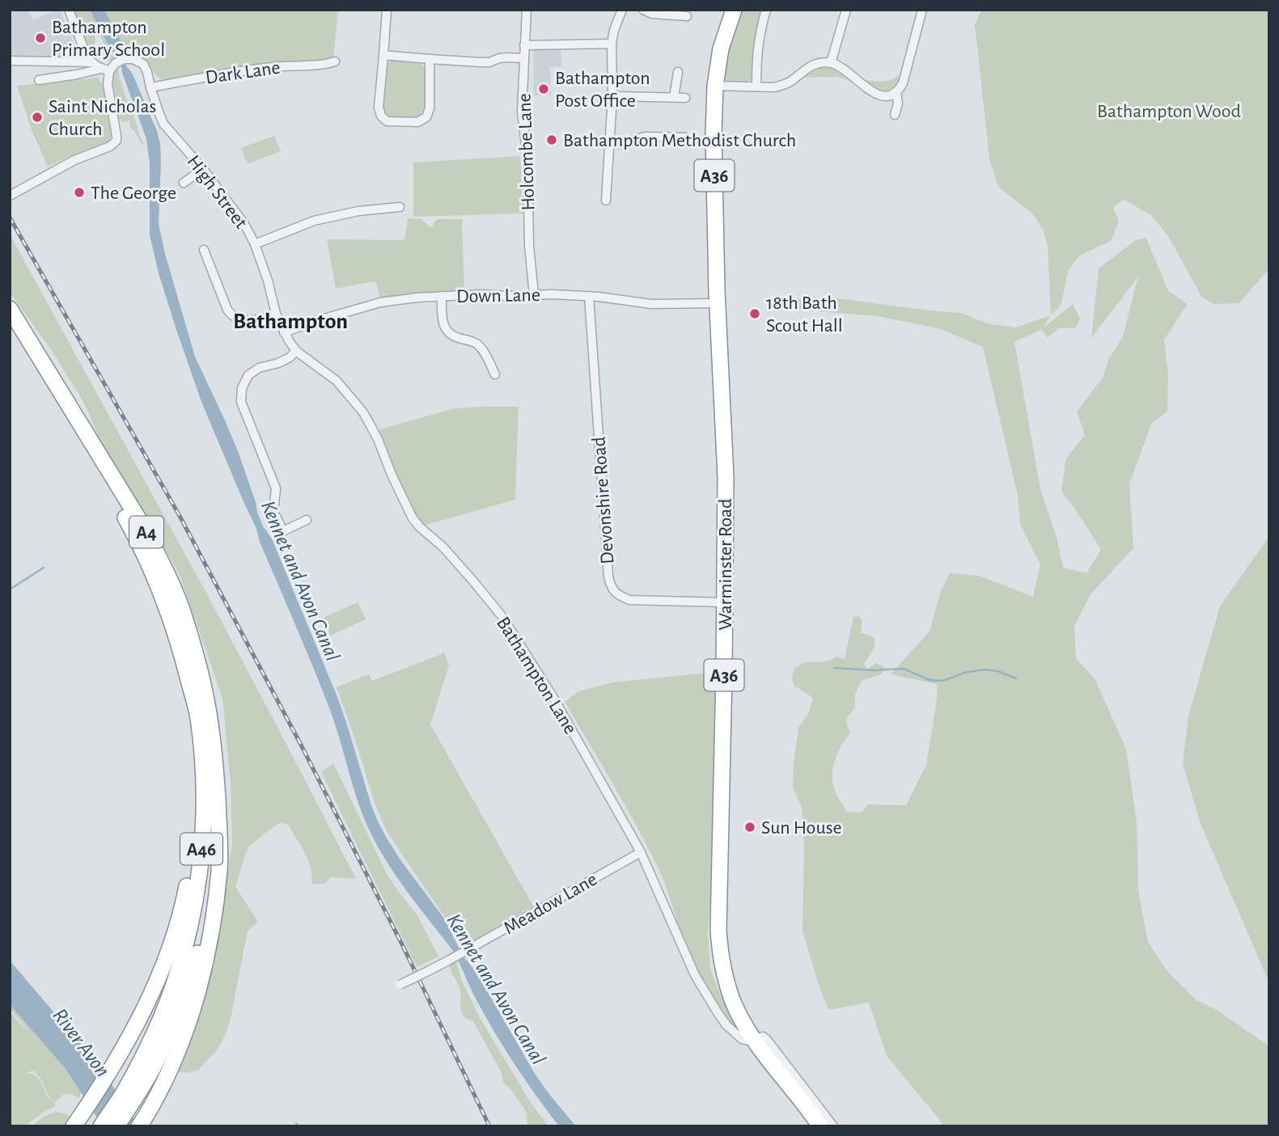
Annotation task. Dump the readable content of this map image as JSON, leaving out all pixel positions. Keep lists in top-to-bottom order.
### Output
{
  "streets": {
    "highway": [
      "A36",
      "A4",
      "Warminster Road",
      "A46"
    ],
    "street": [
      "Dark Lane",
      "Holcombe Lane",
      "High Street",
      "Down Lane",
      "Devonshire Road",
      "Bathampton Lane",
      "Meadow Lane"
    ]
  },
  "crossings": [
    ["Dark Lane", "High Street"],
    ["Holcombe Lane", "Down Lane"],
    ["High Street", "Down Lane"],
    ["High Street", "Bathampton Lane"],
    ["Down Lane", "Devonshire Road"],
    ["Down Lane", "Warminster Road"],
    ["Down Lane", "Bathampton Lane"],
    ["Devonshire Road", "Warminster Road"],
    ["A4", "A46"],
    ["Warminster Road", "Bathampton Lane"],
    ["Bathampton Lane", "Meadow Lane"]
  ],
  "districts": ["Bathampton"],
  "water": ["Kennet and Avon Canal", "River Avon"],
  "parks": ["Bathampton Wood"],
  "places": [
    "Bathampton Primary School",
    "Bathampton Post Office",
    "Saint Nicholas Church",
    "Bathampton Methodist Church",
    "The George",
    "18th Bath Scout Hall",
    "Sun House"
  ]
}
